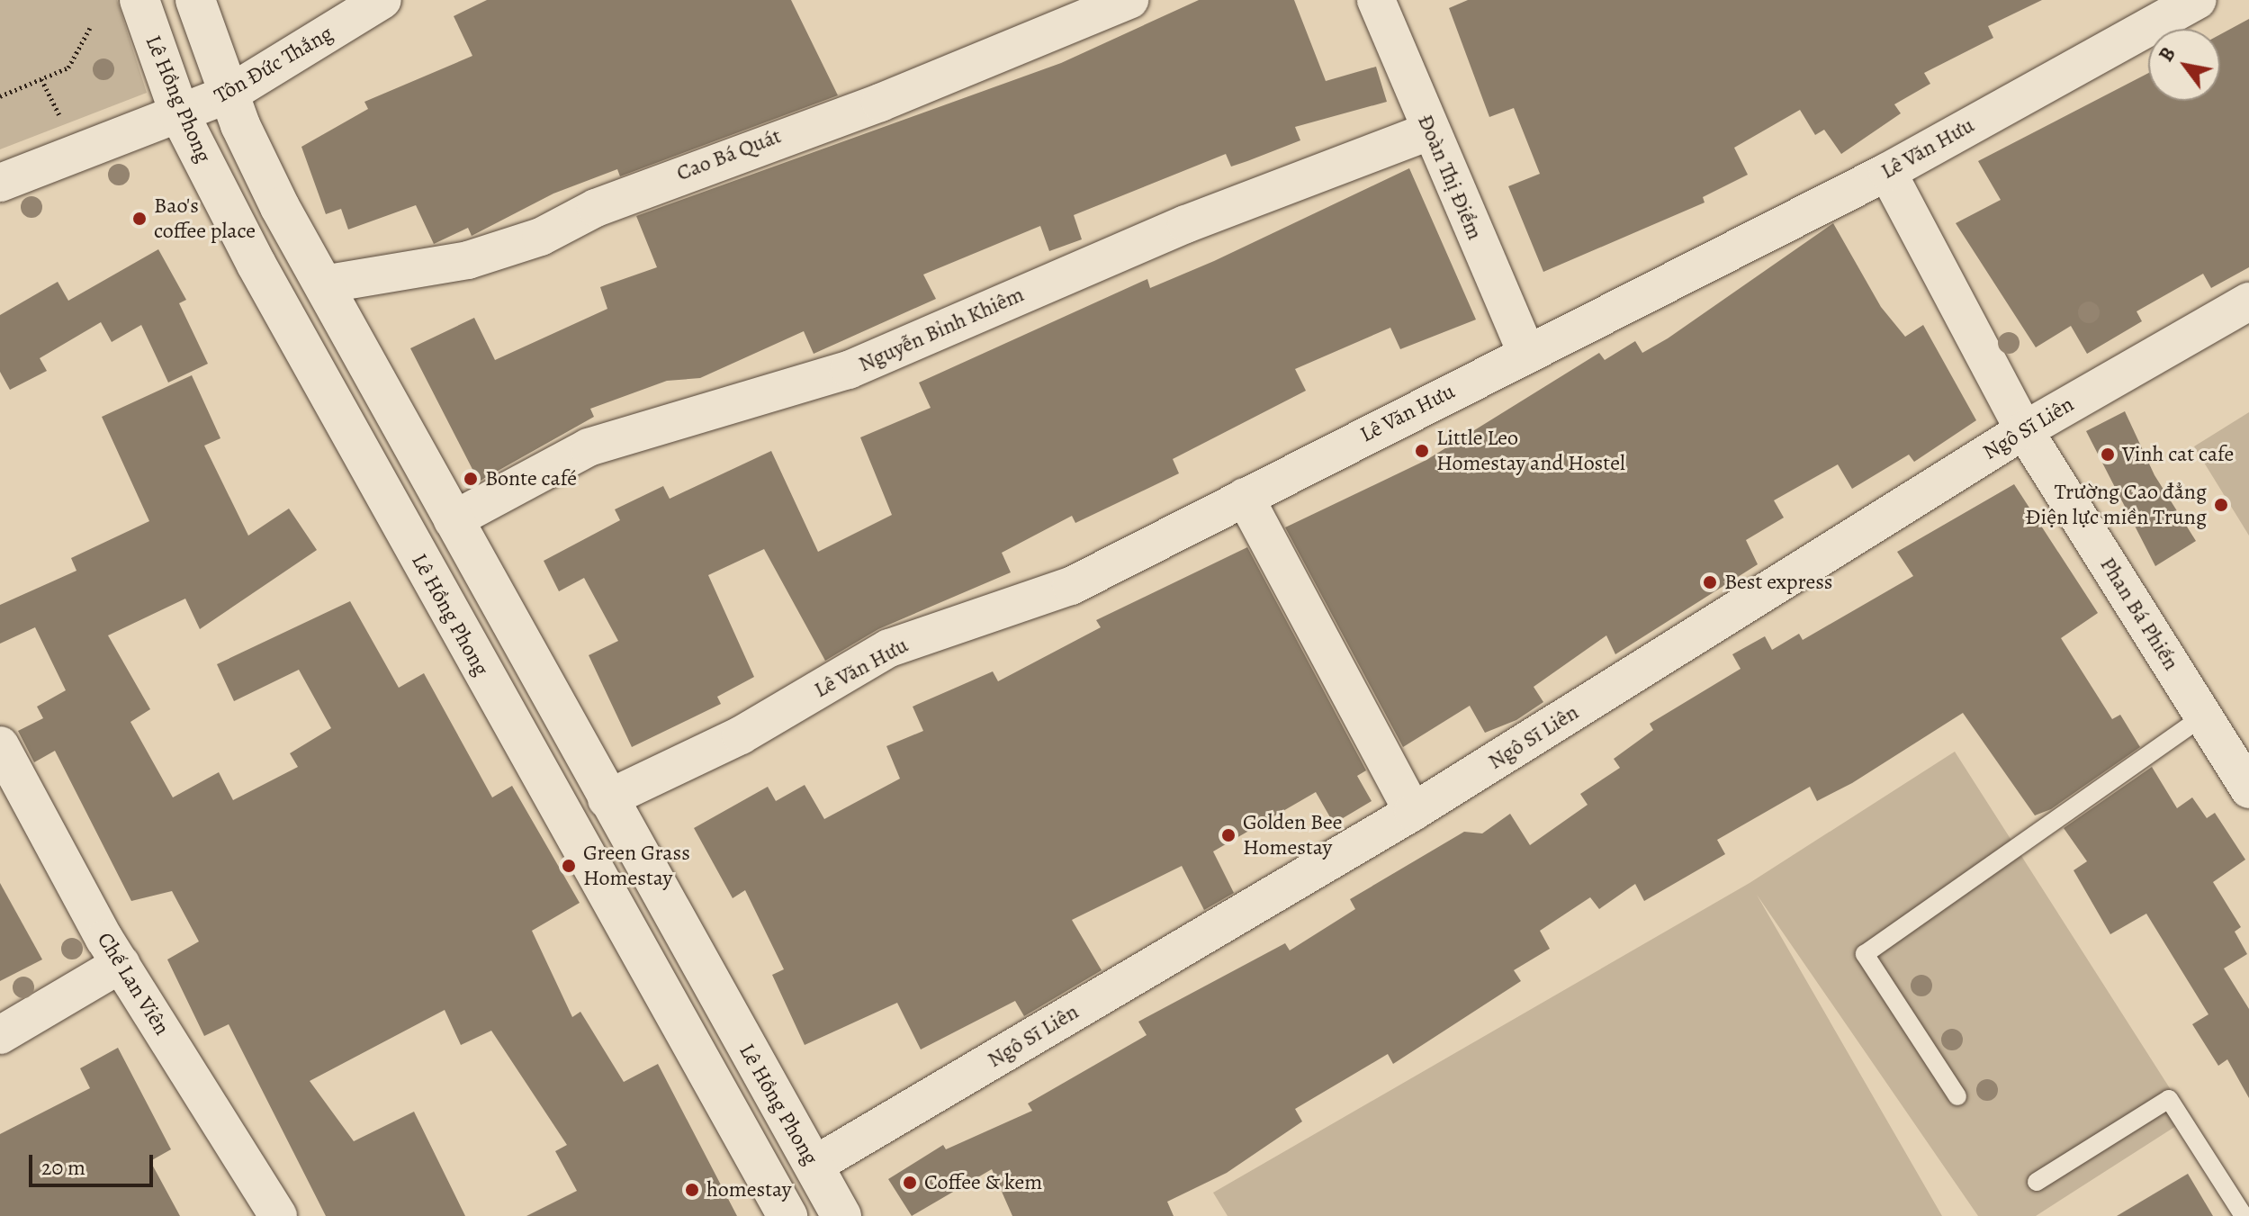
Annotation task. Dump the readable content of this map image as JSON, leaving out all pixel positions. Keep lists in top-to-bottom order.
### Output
{
  "streets": {
    "street": [
      "Tôn Đức Thắng",
      "Lê Hồng Phong",
      "Lê Văn Hưu",
      "Cao Bá Quát",
      "Đoàn Thị Điểm",
      "Nguyễn Bỉnh Khiêm",
      "Ngô Sĩ Liên",
      "Phan Bá Phiến",
      "Chế Lan Viên"
    ]
  },
  "crossings": [
    ["Tôn Đức Thắng", "Lê Hồng Phong"],
    ["Lê Hồng Phong", "Lê Văn Hưu"],
    ["Lê Hồng Phong", "Cao Bá Quát"],
    ["Lê Hồng Phong", "Nguyễn Bỉnh Khiêm"],
    ["Lê Hồng Phong", "Ngô Sĩ Liên"],
    ["Lê Văn Hưu", "Đoàn Thị Điểm"],
    ["Lê Văn Hưu", "Phan Bá Phiến"],
    ["Đoàn Thị Điểm", "Nguyễn Bỉnh Khiêm"],
    ["Ngô Sĩ Liên", "Phan Bá Phiến"]
  ],
  "places": [
    "Bao's coffee place",
    "Little Leo Homestay and Hostel",
    "Vinh cat cafe",
    "Bonte café",
    "Trường Cao đẳng Điện lực miền Trung",
    "Best express",
    "Golden Bee Homestay",
    "Green Grass Homestay",
    "Coffee & kem",
    "homestay"
  ],
  "scale_bar": "20 m",
  "north": "top left"
}
